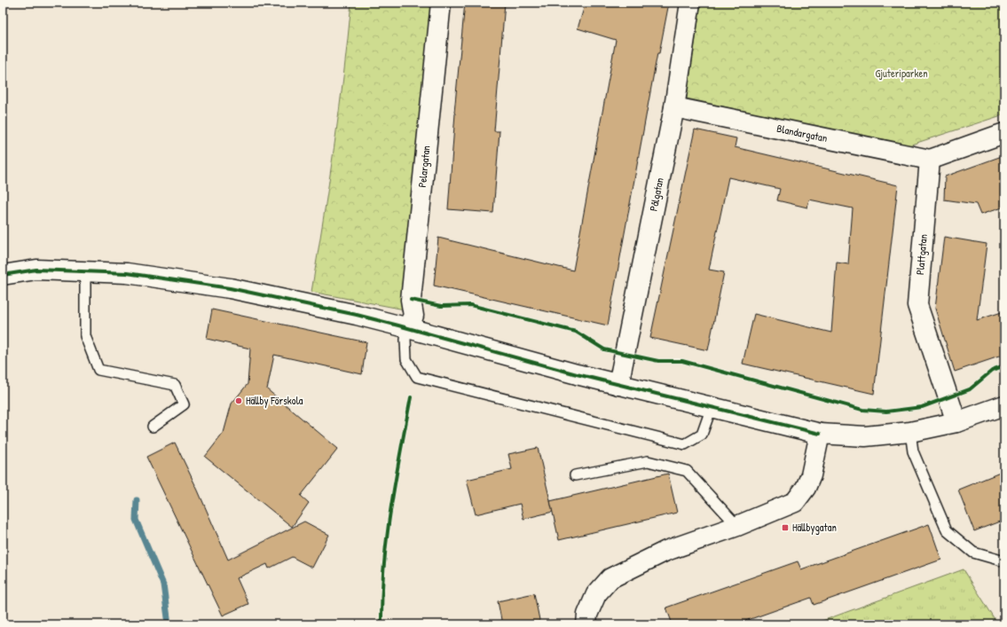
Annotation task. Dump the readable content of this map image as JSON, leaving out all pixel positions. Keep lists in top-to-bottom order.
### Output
{
  "streets": {
    "street": [
      "Blandargatan",
      "Pelargatan",
      "Pålgatan",
      "Plattgatan"
    ]
  },
  "crossings": [
    ["Blandargatan", "Pålgatan"],
    ["Blandargatan", "Plattgatan"]
  ],
  "parks": ["Gjuteriparken"],
  "places": {
    "other": ["Hällby Förskola"],
    "transit": ["Hällbygatan"]
  }
}
